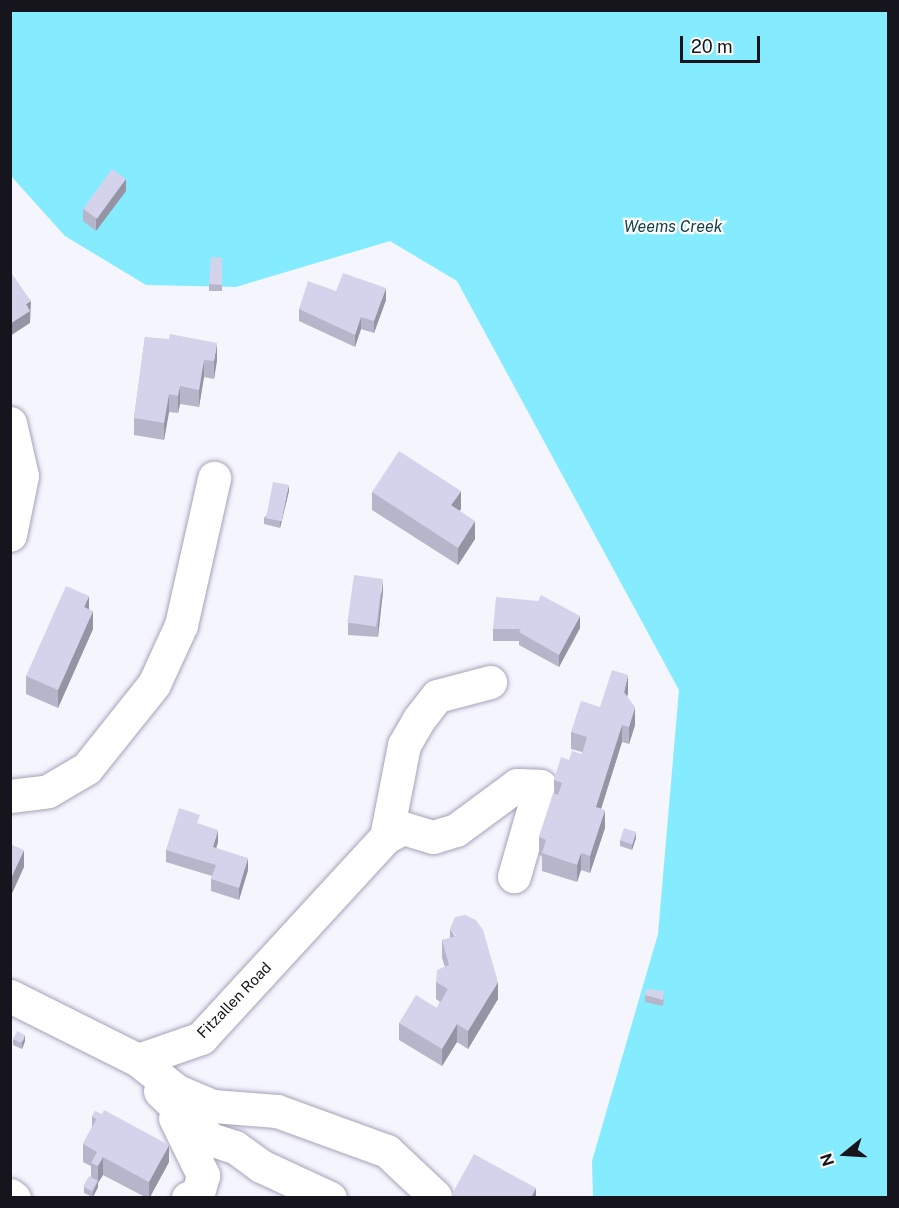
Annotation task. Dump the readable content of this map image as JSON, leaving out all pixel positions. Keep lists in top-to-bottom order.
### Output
{
  "streets": {
    "street": ["Fitzallen Road"]
  },
  "water": ["Weems Creek"],
  "scale_bar": "20 m",
  "north": "left"
}
